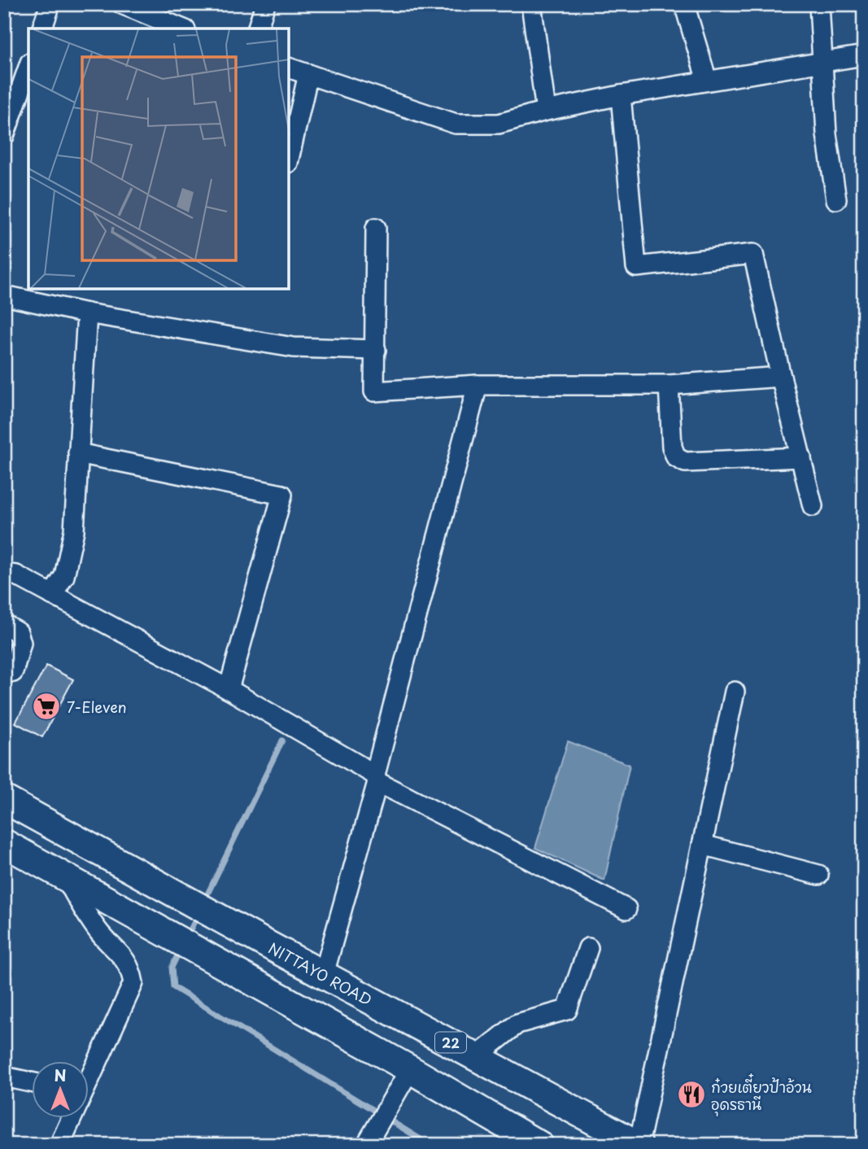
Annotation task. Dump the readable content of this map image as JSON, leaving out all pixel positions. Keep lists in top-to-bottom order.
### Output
{
  "streets": {
    "highway": ["NITTAYO ROAD", "22"]
  },
  "places": {
    "supermarket": ["7-Eleven"],
    "restaurant": ["ก๋วยเตี๋ยวป้าอ้วน อุดรธานี"]
  },
  "north": "top"
}
